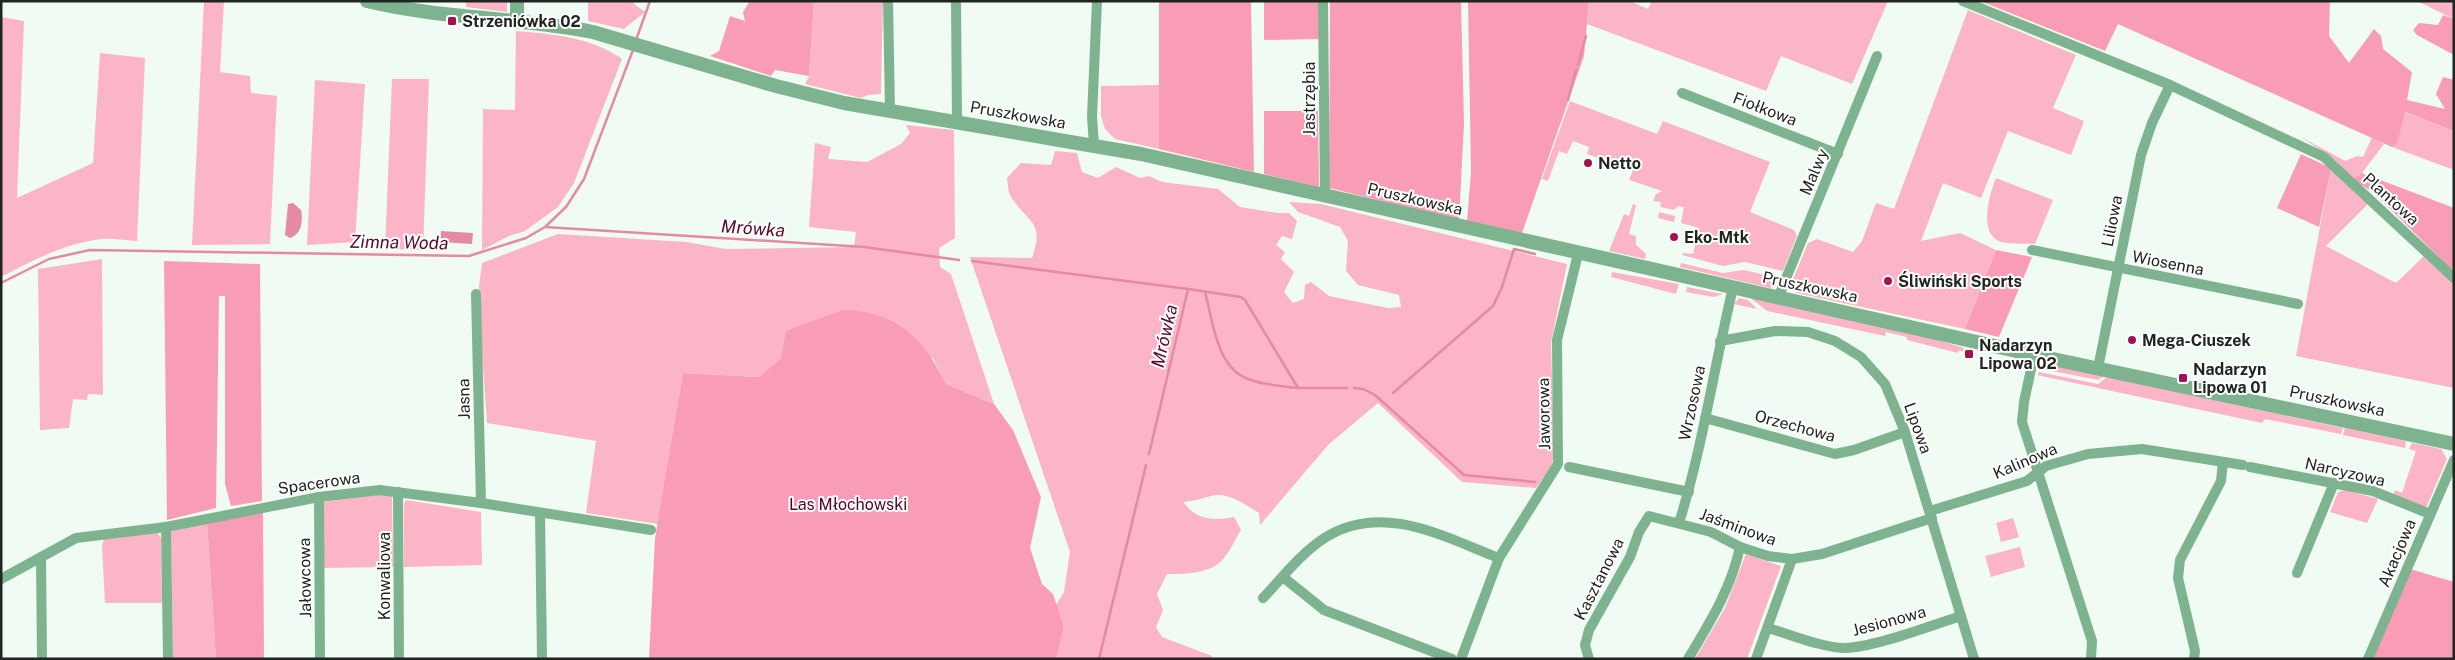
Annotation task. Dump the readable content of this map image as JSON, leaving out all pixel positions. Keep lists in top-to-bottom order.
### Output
{
  "streets": {
    "street": [
      "Jastrzębia",
      "Fiołkowa",
      "Pruszkowska",
      "Malwy",
      "Plantowa",
      "Liliowa",
      "Wiosenna",
      "Jasna",
      "Wrzosowa",
      "Jaworowa",
      "Orzechowa",
      "Lipowa",
      "Kalinowa",
      "Narcyzowa",
      "Spacerowa",
      "Jaśminowa",
      "Akacjowa",
      "Konwaliowa",
      "Jałowcowa",
      "Kasztanowa",
      "Jesionowa"
    ]
  },
  "crossings": [
    ["Jastrzębia", "Pruszkowska"],
    ["Fiołkowa", "Malwy"],
    ["Pruszkowska", "Malwy"],
    ["Pruszkowska", "Liliowa"],
    ["Pruszkowska", "Wrzosowa"],
    ["Pruszkowska", "Jaworowa"],
    ["Plantowa", "Liliowa"],
    ["Liliowa", "Wiosenna"],
    ["Jasna", "Spacerowa"],
    ["Wrzosowa", "Jaworowa"],
    ["Wrzosowa", "Orzechowa"],
    ["Wrzosowa", "Lipowa"],
    ["Wrzosowa", "Jaśminowa"],
    ["Orzechowa", "Lipowa"],
    ["Lipowa", "Kalinowa"],
    ["Lipowa", "Jaśminowa"],
    ["Lipowa", "Jesionowa"],
    ["Kalinowa", "Narcyzowa"],
    ["Kalinowa", "Jaśminowa"],
    ["Narcyzowa", "Akacjowa"],
    ["Spacerowa", "Konwaliowa"],
    ["Spacerowa", "Jałowcowa"],
    ["Jaśminowa", "Kasztanowa"]
  ],
  "water": ["Mrówka", "Zimna Woda"],
  "parks": ["Las Młochowski"],
  "places": {
    "transit": ["Strzeniówka 02", "Nadarzyn Lipowa 02", "Nadarzyn Lipowa 01"],
    "other": [
      "Netto",
      "Eko-Mtk",
      "Śliwiński Sports",
      "Mega-Ciuszek"
    ]
  }
}
